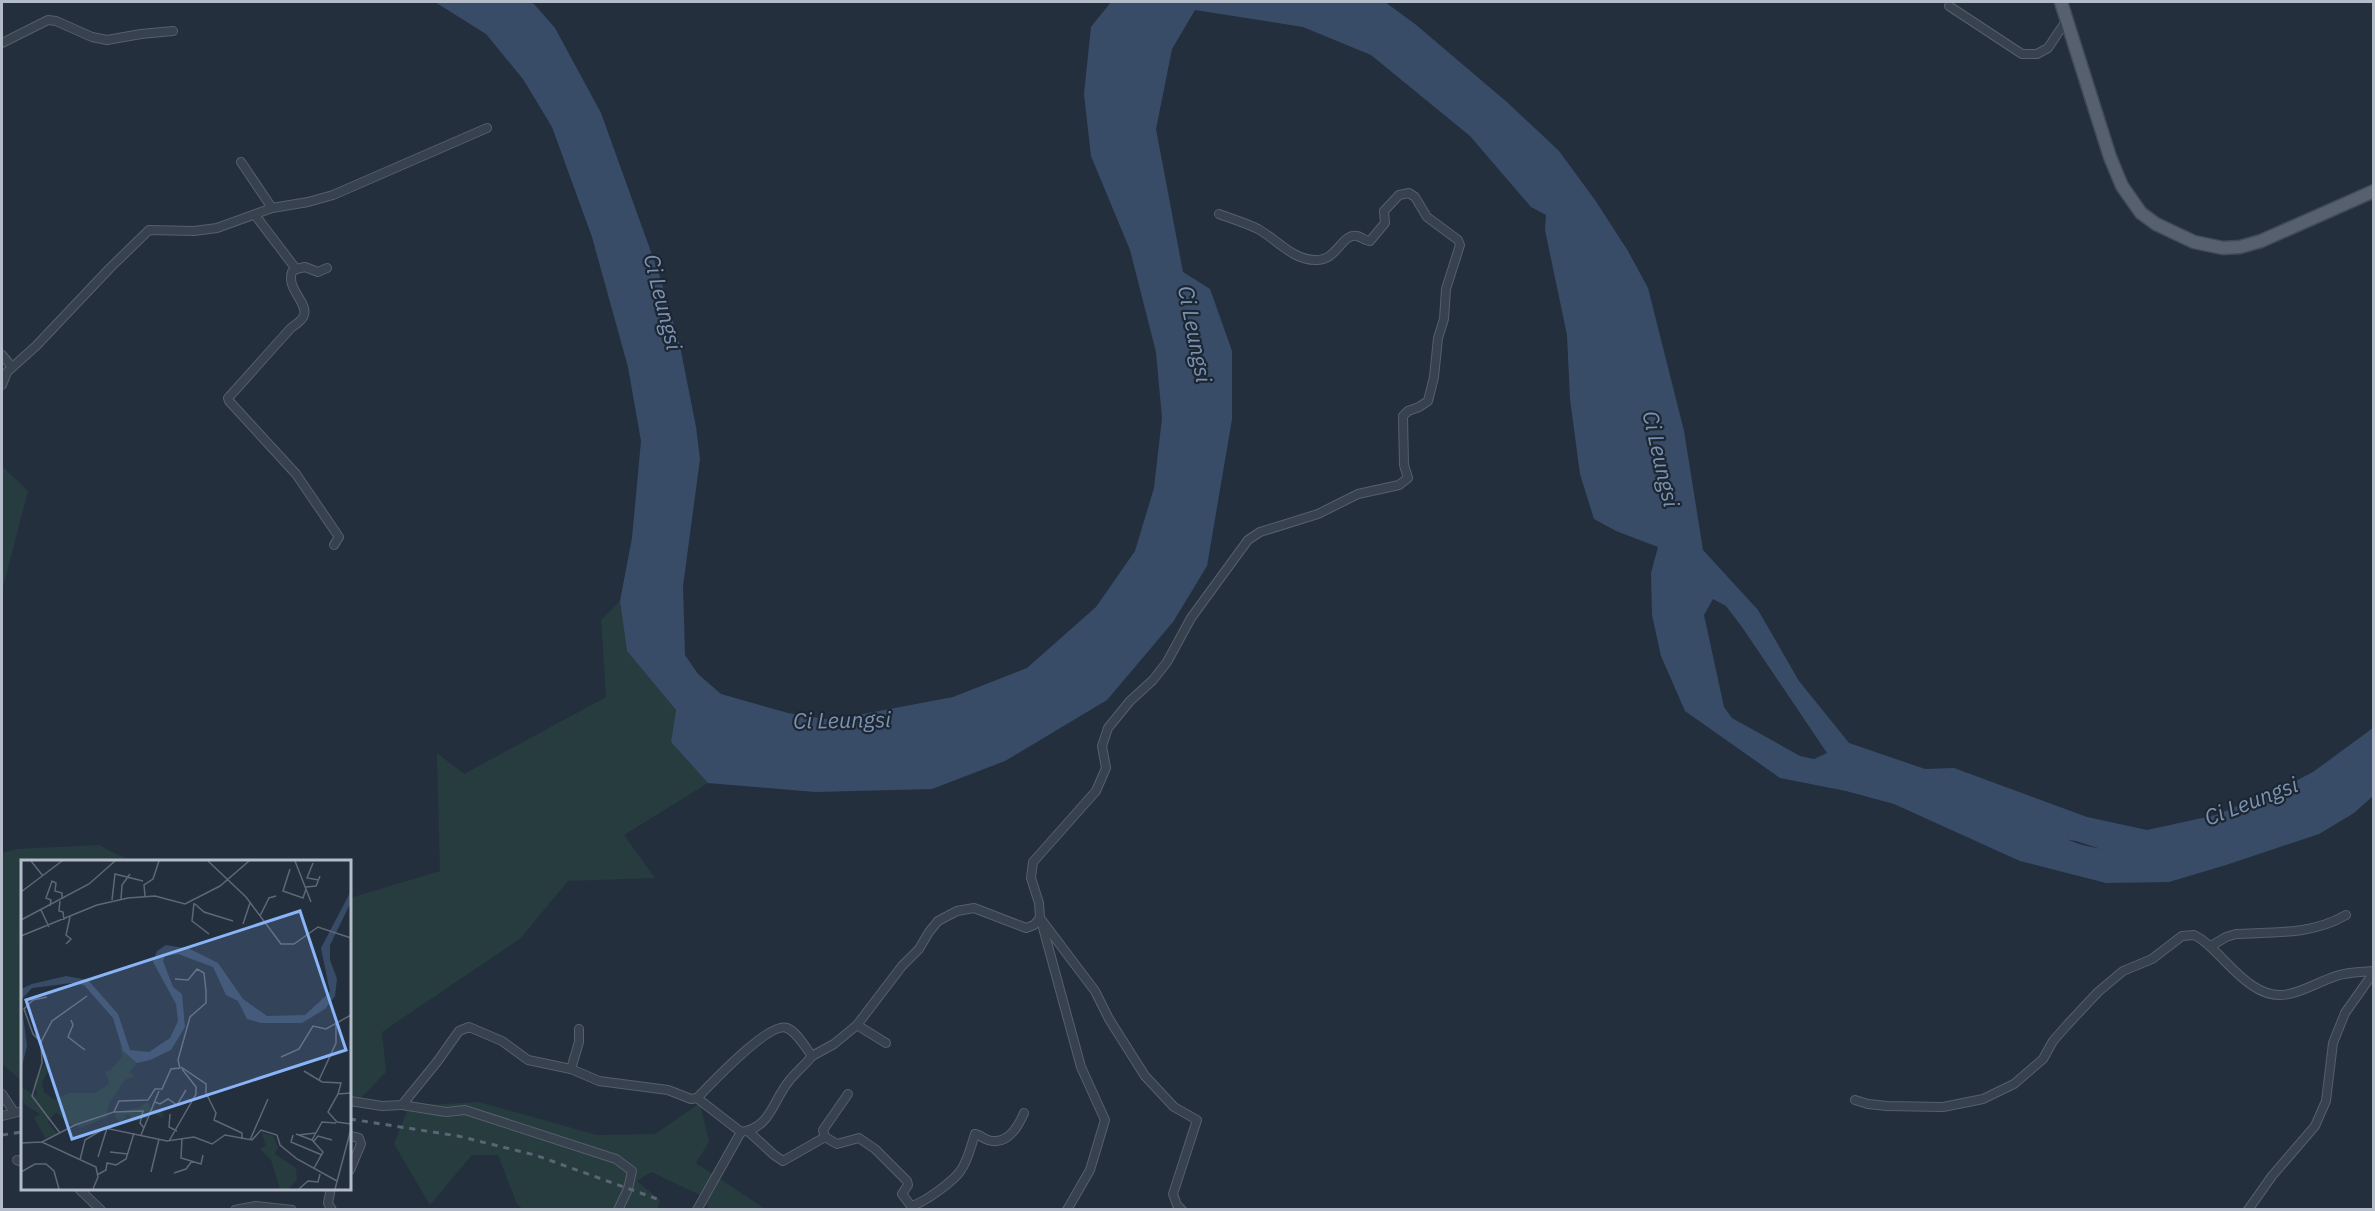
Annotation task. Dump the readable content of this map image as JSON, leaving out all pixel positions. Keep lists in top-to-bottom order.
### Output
{
  "water": ["Ci Leungsi"]
}
